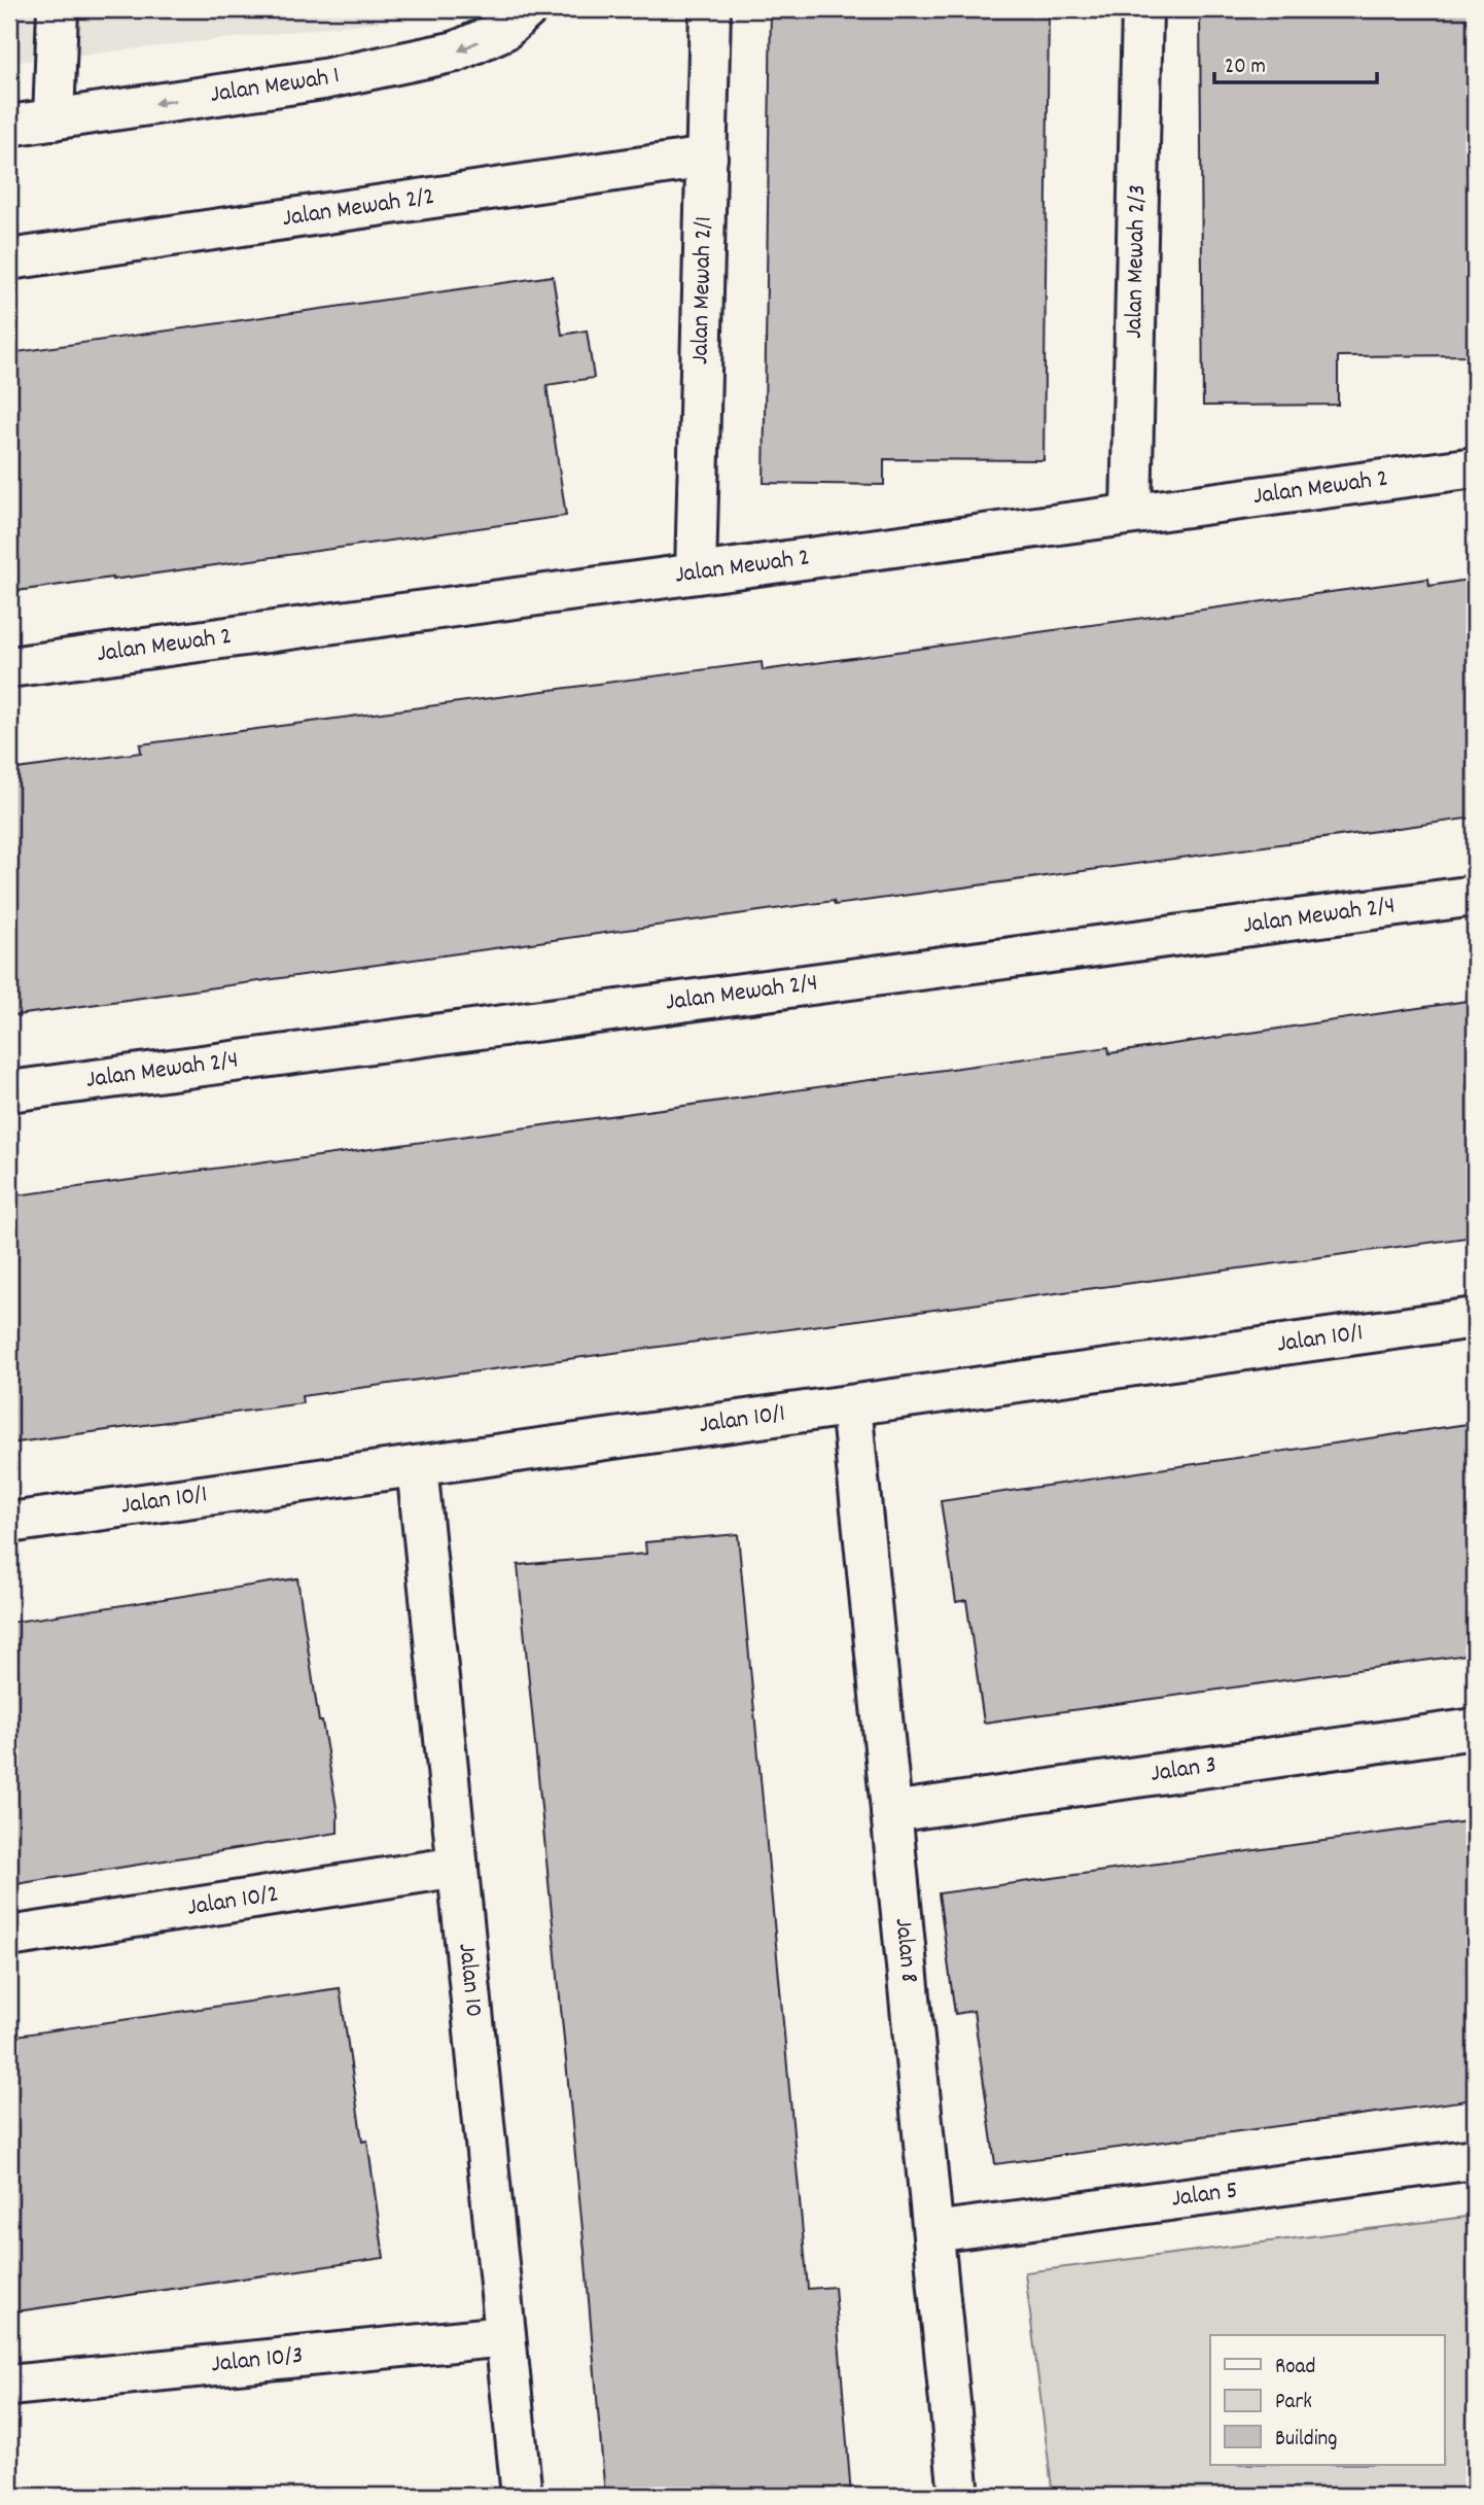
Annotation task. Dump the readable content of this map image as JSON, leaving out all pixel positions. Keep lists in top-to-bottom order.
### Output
{
  "streets": {
    "street": [
      "Jalan Mewah 1",
      "Jalan Mewah 2/2",
      "Jalan Mewah 2/3",
      "Jalan Mewah 2/1",
      "Jalan Mewah 2",
      "Jalan Mewah 2/4",
      "Jalan 10/1",
      "Jalan 3",
      "Jalan 10/2",
      "Jalan 8",
      "Jalan 10",
      "Jalan 5",
      "Jalan 10/3"
    ]
  },
  "crossings": [
    ["Jalan Mewah 2/2", "Jalan Mewah 2/1"],
    ["Jalan Mewah 2/3", "Jalan Mewah 2"],
    ["Jalan Mewah 2/1", "Jalan Mewah 2"],
    ["Jalan 10/1", "Jalan 8"],
    ["Jalan 10/1", "Jalan 10"],
    ["Jalan 3", "Jalan 8"],
    ["Jalan 10/2", "Jalan 10"],
    ["Jalan 8", "Jalan 5"],
    ["Jalan 10", "Jalan 10/3"]
  ],
  "one_way": ["Jalan Mewah 1"],
  "legend": ["Road", "Park", "Building"],
  "scale_bar": "20 m"
}
